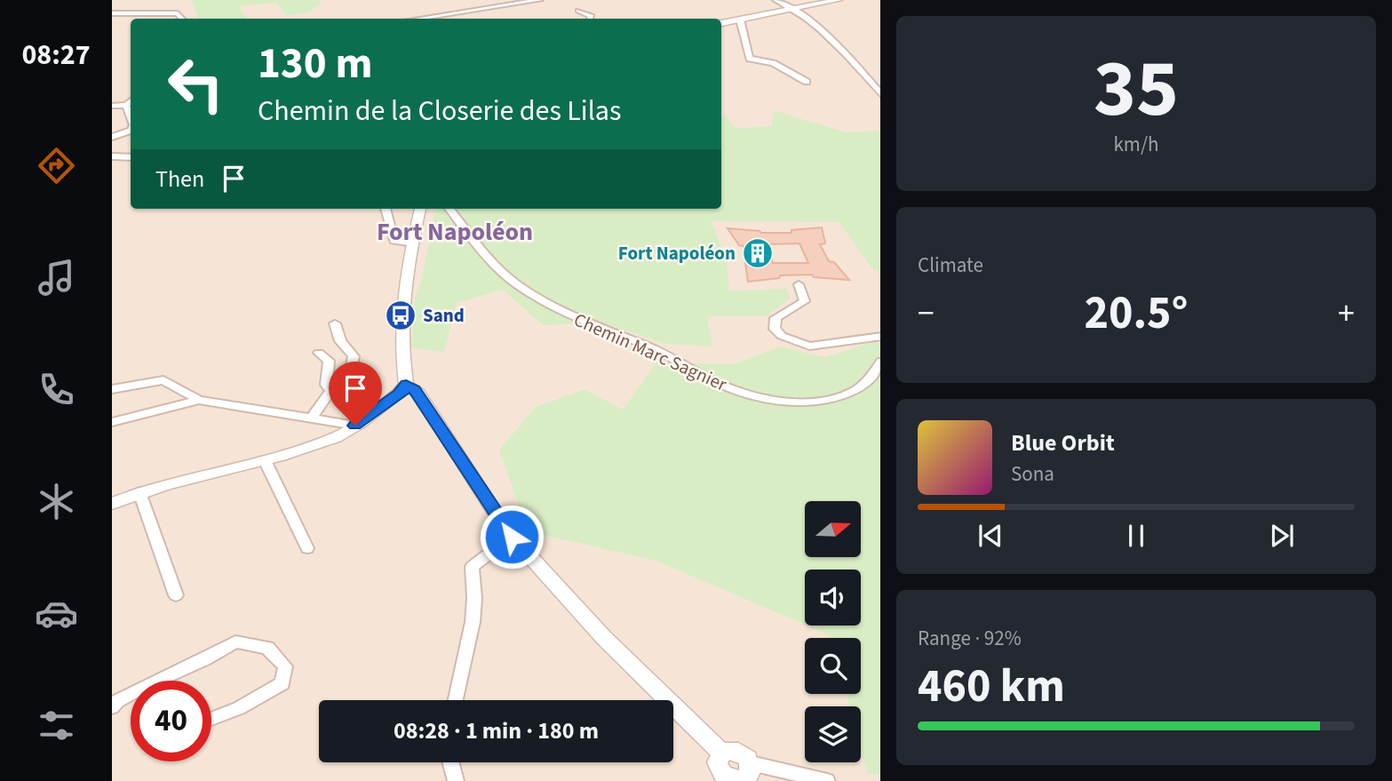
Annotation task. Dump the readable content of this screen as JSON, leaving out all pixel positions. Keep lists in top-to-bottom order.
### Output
{
  "streets": {
    "street": ["Chemin Marc Sagnier"]
  },
  "districts": ["Fort Napoléon"],
  "places": {
    "building": ["Fort Napoléon"],
    "bus stop": ["Sand"]
  },
  "north": "right",
  "page": {
    "tabs": "08:27",
    "tile": [
      ["35", "km/h"],
      "Climate",
      ["Range · 92%", "460 km"]
    ],
    "turn": ["130 m", "Chemin de la Closerie des Lilas"],
    "then": "Then",
    "heat": ["−", "20.5°", "+"],
    "song": ["Blue Orbit", "Sona"],
    "limit": "40",
    "trip": "08:28 · 1 min · 180 m"
  }
}
